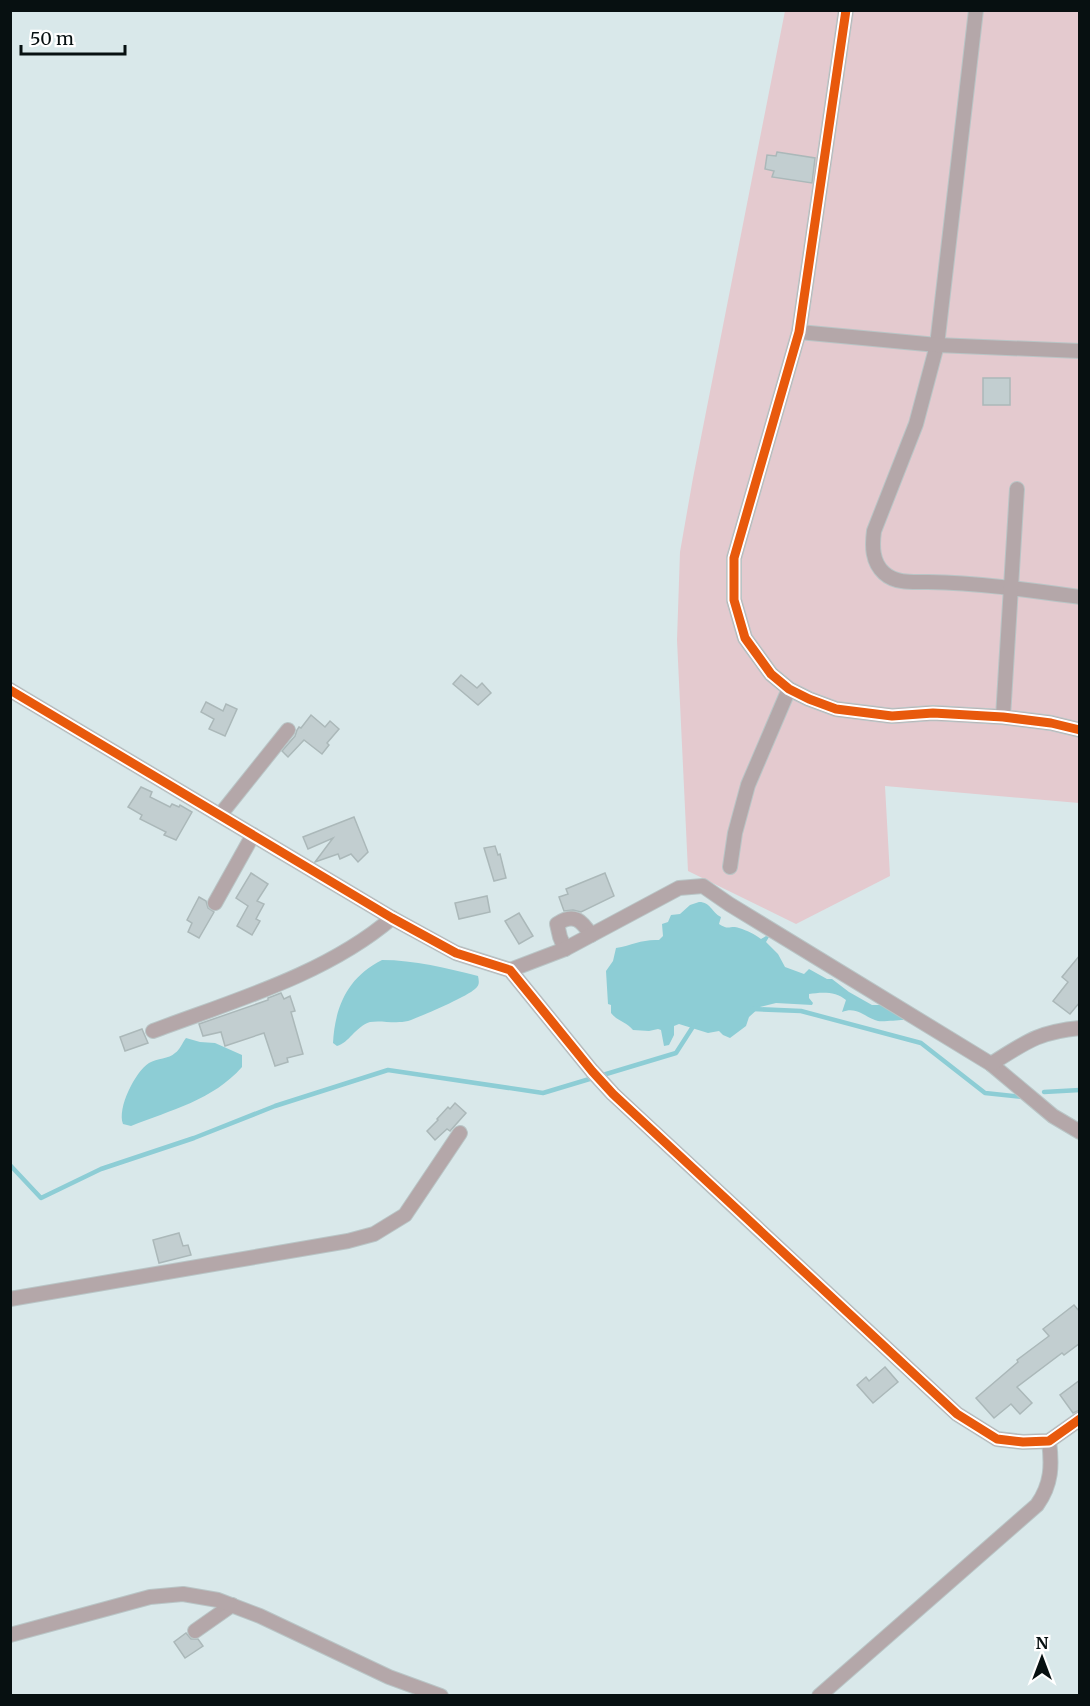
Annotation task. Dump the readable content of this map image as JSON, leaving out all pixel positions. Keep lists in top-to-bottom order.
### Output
{
  "scale_bar": "50 m",
  "north": "top"
}
